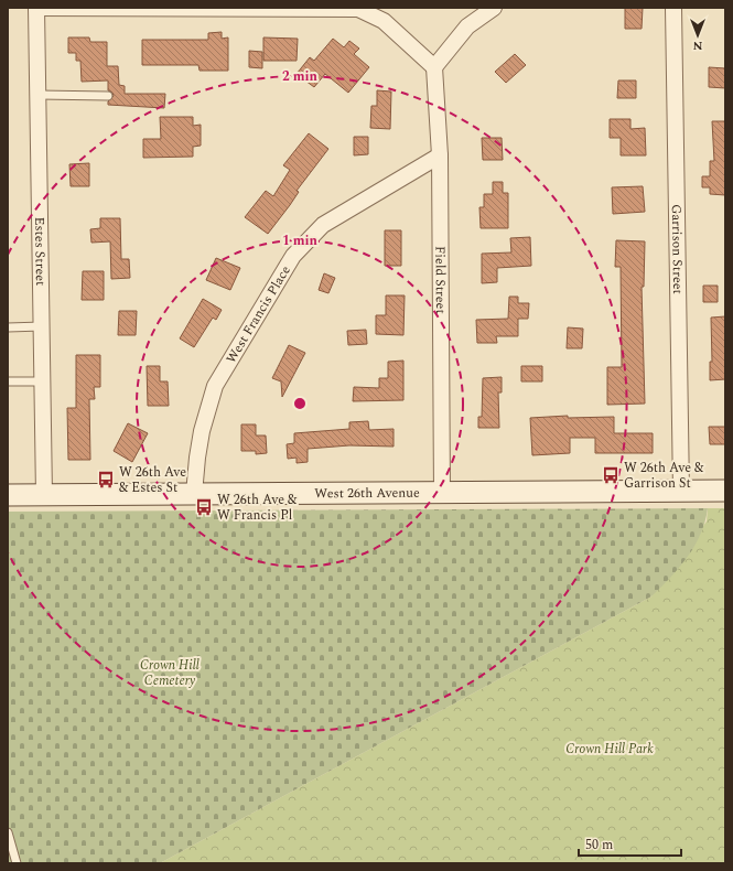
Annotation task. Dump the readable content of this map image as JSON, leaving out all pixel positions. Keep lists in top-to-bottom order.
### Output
{
  "streets": {
    "street": [
      "Garrison Street",
      "Estes Street",
      "Field Street",
      "West Francis Place",
      "West 26th Avenue"
    ]
  },
  "crossings": [
    ["Garrison Street", "West 26th Avenue"],
    ["Estes Street", "West 26th Avenue"],
    ["Field Street", "West Francis Place"],
    ["Field Street", "West 26th Avenue"],
    ["West Francis Place", "West 26th Avenue"]
  ],
  "parks": ["Crown Hill Cemetery", "Crown Hill Park"],
  "places": {
    "bus stop": ["W 26th Ave & Garrison St", "W 26th Ave & Estes St", "W 26th Ave & W Francis Pl"]
  },
  "scale_bar": "50 m",
  "north": "bottom",
  "rings": ["2 min", "1 min"]
}
